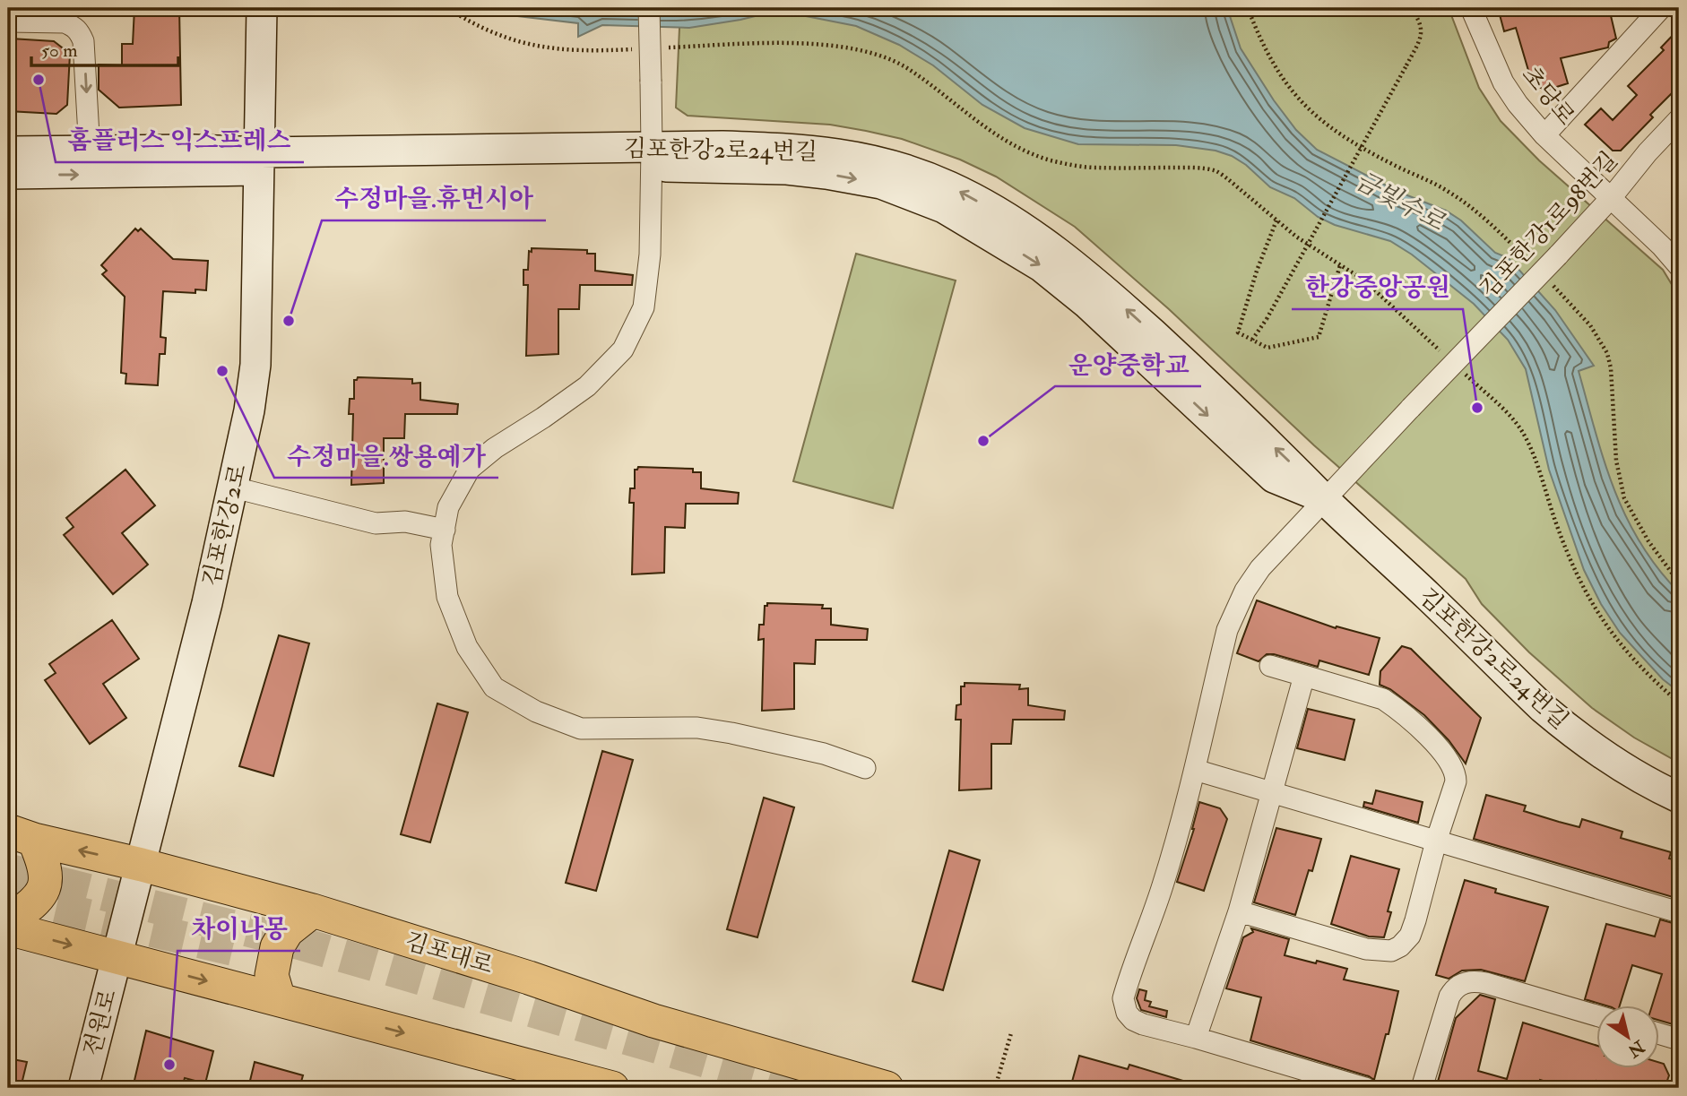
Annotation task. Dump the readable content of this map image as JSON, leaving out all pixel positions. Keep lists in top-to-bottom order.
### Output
{
  "streets": {
    "main road": ["김포대로"],
    "street": [
      "초당로",
      "김포한강2로24번길",
      "김포한강1로98번길",
      "김포한강2로",
      "전원로"
    ]
  },
  "crossings": [
    ["초당로", "김포한강1로98번길"],
    ["김포한강2로24번길", "김포한강1로98번길"],
    ["김포한강2로24번길", "김포한강2로"],
    ["김포한강2로", "김포대로"],
    ["김포한강2로", "전원로"]
  ],
  "water": ["금빛수로"],
  "places": [
    "홈플러스 익스프레스",
    "수정마을.휴먼시아",
    "수정마을.쌍용예가",
    "한강중앙공원",
    "운양중학교",
    "차이나몽"
  ],
  "scale_bar": "50 m",
  "north": "bottom right"
}
